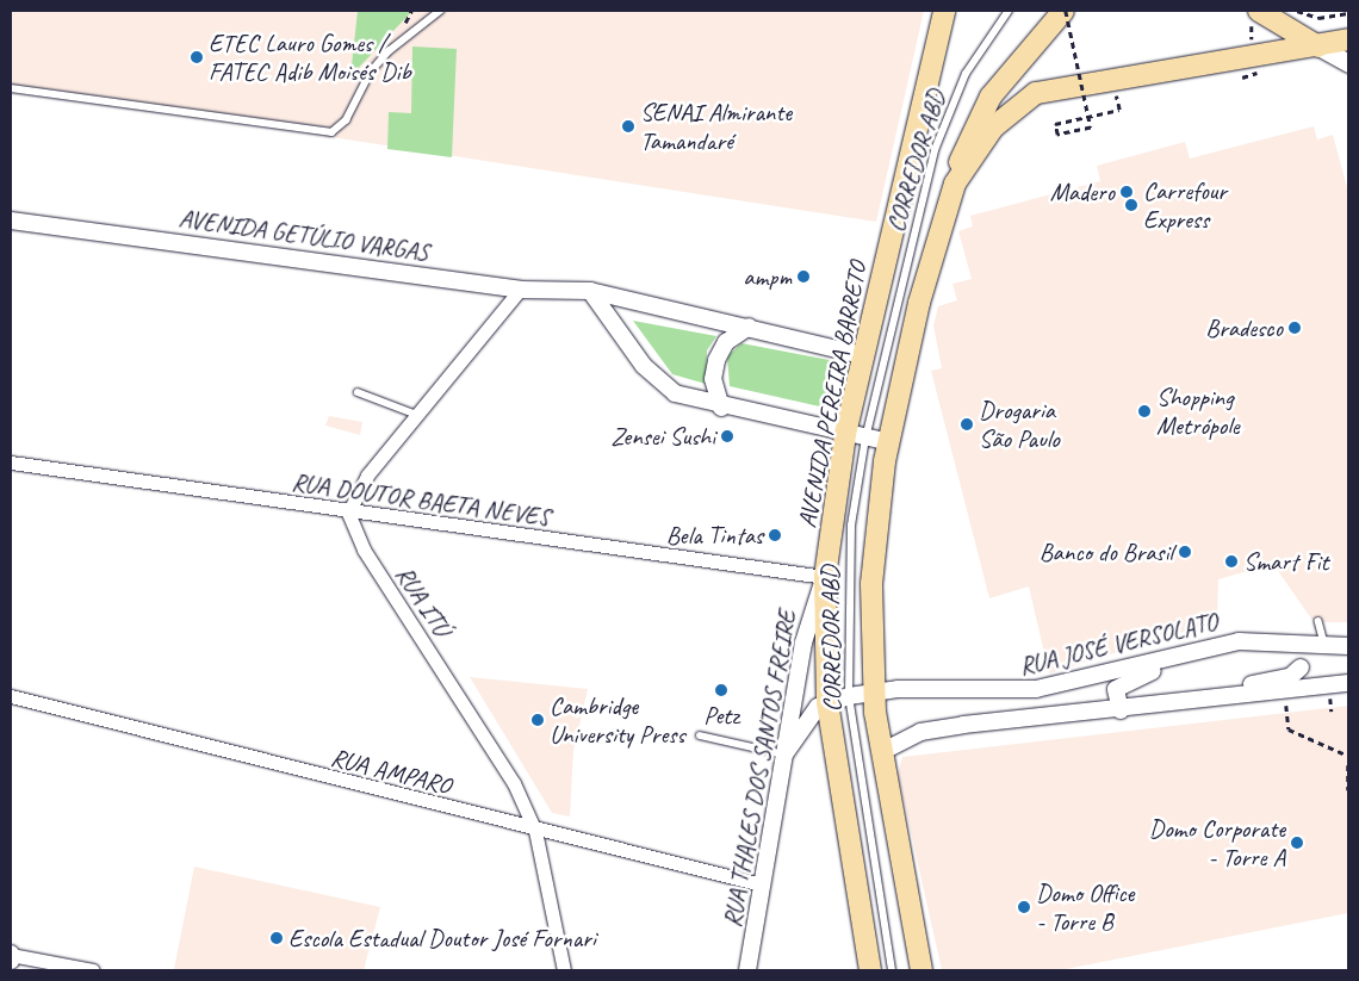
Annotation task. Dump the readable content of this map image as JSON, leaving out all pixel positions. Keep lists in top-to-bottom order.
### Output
{
  "streets": {
    "main road": ["AVENIDA PEREIRA BARRETO"],
    "street": [
      "AVENIDA GETÚLIO VARGAS",
      "RUA DOUTOR BAETA NEVES",
      "RUA ITÚ",
      "RUA JOSÉ VERSOLATO",
      "RUA THALES DOS SANTOS FREIRE",
      "RUA AMPARO"
    ],
    "lane": ["CORREDOR ABD"]
  },
  "crossings": [
    ["CORREDOR ABD", "AVENIDA PEREIRA BARRETO"],
    ["CORREDOR ABD", "RUA JOSÉ VERSOLATO"],
    ["AVENIDA GETÚLIO VARGAS", "AVENIDA PEREIRA BARRETO"],
    ["AVENIDA PEREIRA BARRETO", "RUA DOUTOR BAETA NEVES"],
    ["AVENIDA PEREIRA BARRETO", "RUA JOSÉ VERSOLATO"],
    ["AVENIDA PEREIRA BARRETO", "RUA THALES DOS SANTOS FREIRE"],
    ["RUA DOUTOR BAETA NEVES", "RUA ITÚ"],
    ["RUA DOUTOR BAETA NEVES", "RUA THALES DOS SANTOS FREIRE"],
    ["RUA ITÚ", "RUA AMPARO"],
    ["RUA JOSÉ VERSOLATO", "RUA THALES DOS SANTOS FREIRE"],
    ["RUA THALES DOS SANTOS FREIRE", "RUA AMPARO"]
  ],
  "places": [
    "ETEC Lauro Gomes / FATEC Adib Moisés Dib",
    "SENAI Almirante Tamandaré",
    "Madero",
    "Carrefour Express",
    "ampm",
    "Bradesco",
    "Shopping Metrópole",
    "Drogaria São Paulo",
    "Zensei Sushi",
    "Bela Tintas",
    "Banco do Brasil",
    "Smart Fit",
    "Petz",
    "Cambridge University Press",
    "Domo Corporate - Torre A",
    "Domo Office - Torre B",
    "Escola Estadual Doutor José Fornari"
  ]
}
